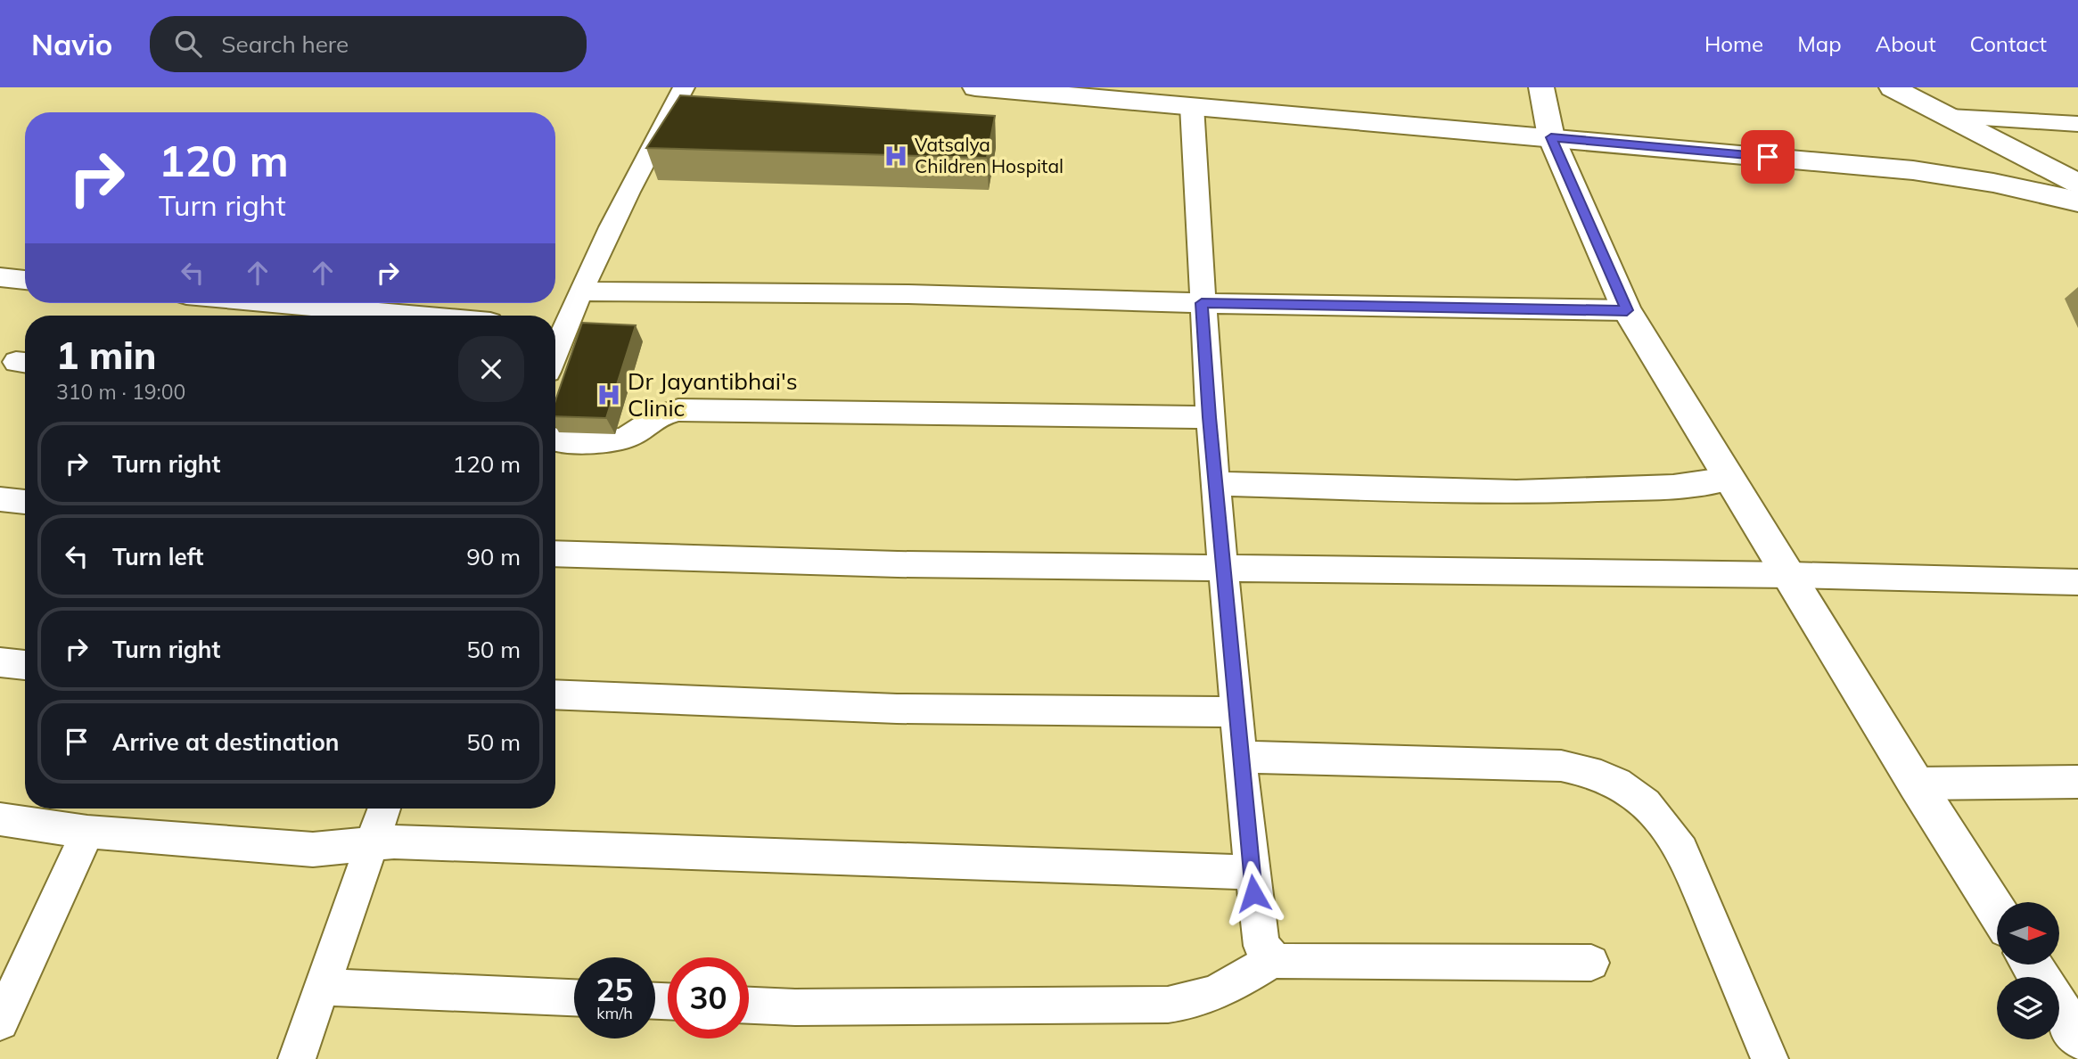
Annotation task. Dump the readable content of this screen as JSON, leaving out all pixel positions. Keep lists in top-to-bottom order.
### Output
{
  "places": {
    "hospital": ["Vatsalya Children Hospital", "Dr Jayantibhai's Clinic"]
  },
  "north": "right",
  "page": {
    "header": "Navio",
    "search": "Search here",
    "nav": [
      "Home",
      "Map",
      "About",
      "Contact"
    ],
    "turn": ["120 m", "Turn right"],
    "heading": ["1 min", "310 m · 19:00"],
    "list": [
      {
        "name": "Turn right",
        "value": "120 m"
      },
      {
        "name": "Turn left",
        "value": "90 m"
      },
      {
        "name": "Turn right",
        "value": "50 m"
      },
      {
        "name": "Arrive at destination",
        "value": "50 m"
      }
    ],
    "speed": "25 km/h",
    "limit": "30"
  }
}
